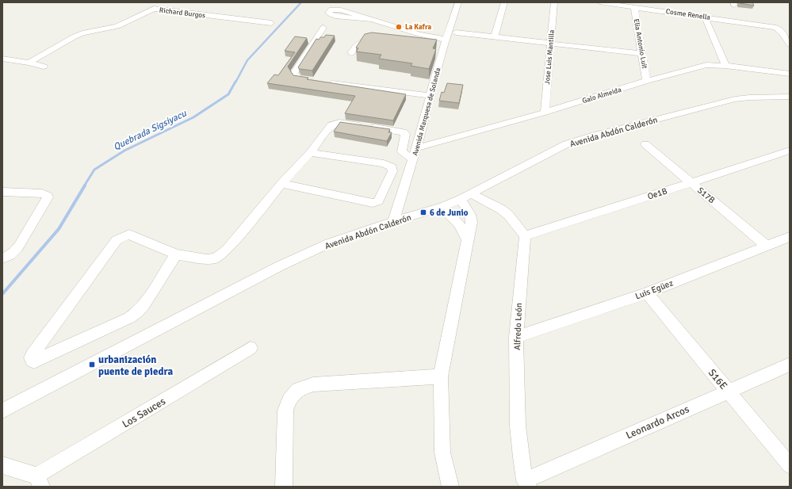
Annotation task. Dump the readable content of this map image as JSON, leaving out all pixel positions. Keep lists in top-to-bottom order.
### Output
{
  "streets": {
    "street": [
      "Richard Burgos",
      "Cosme Renella",
      "Elia Antonio Luit",
      "Jose Luis Mantilla",
      "Galo Almeida",
      "Avenida Marquesa de Solanda",
      "Avenida Abdón Calderón",
      "Oe1B",
      "S17B",
      "Luis Egüez",
      "Alfredo León",
      "S16E",
      "Los Sauces",
      "Leonardo Arcos"
    ]
  },
  "crossings": [
    ["Cosme Renella", "Elia Antonio Luit"],
    ["Elia Antonio Luit", "Galo Almeida"],
    ["Jose Luis Mantilla", "Galo Almeida"],
    ["Galo Almeida", "Avenida Marquesa de Solanda"],
    ["Avenida Marquesa de Solanda", "Avenida Abdón Calderón"],
    ["Oe1B", "S17B"],
    ["Oe1B", "Alfredo León"],
    ["S17B", "Luis Egüez"],
    ["Luis Egüez", "Alfredo León"],
    ["Luis Egüez", "S16E"],
    ["Alfredo León", "Leonardo Arcos"],
    ["S16E", "Leonardo Arcos"]
  ],
  "water": ["Quebrada Sigsiyacu"],
  "places": {
    "other": ["La Kafra"],
    "transit": ["6 de Junio", "urbanización puente de piedra"]
  }
}
